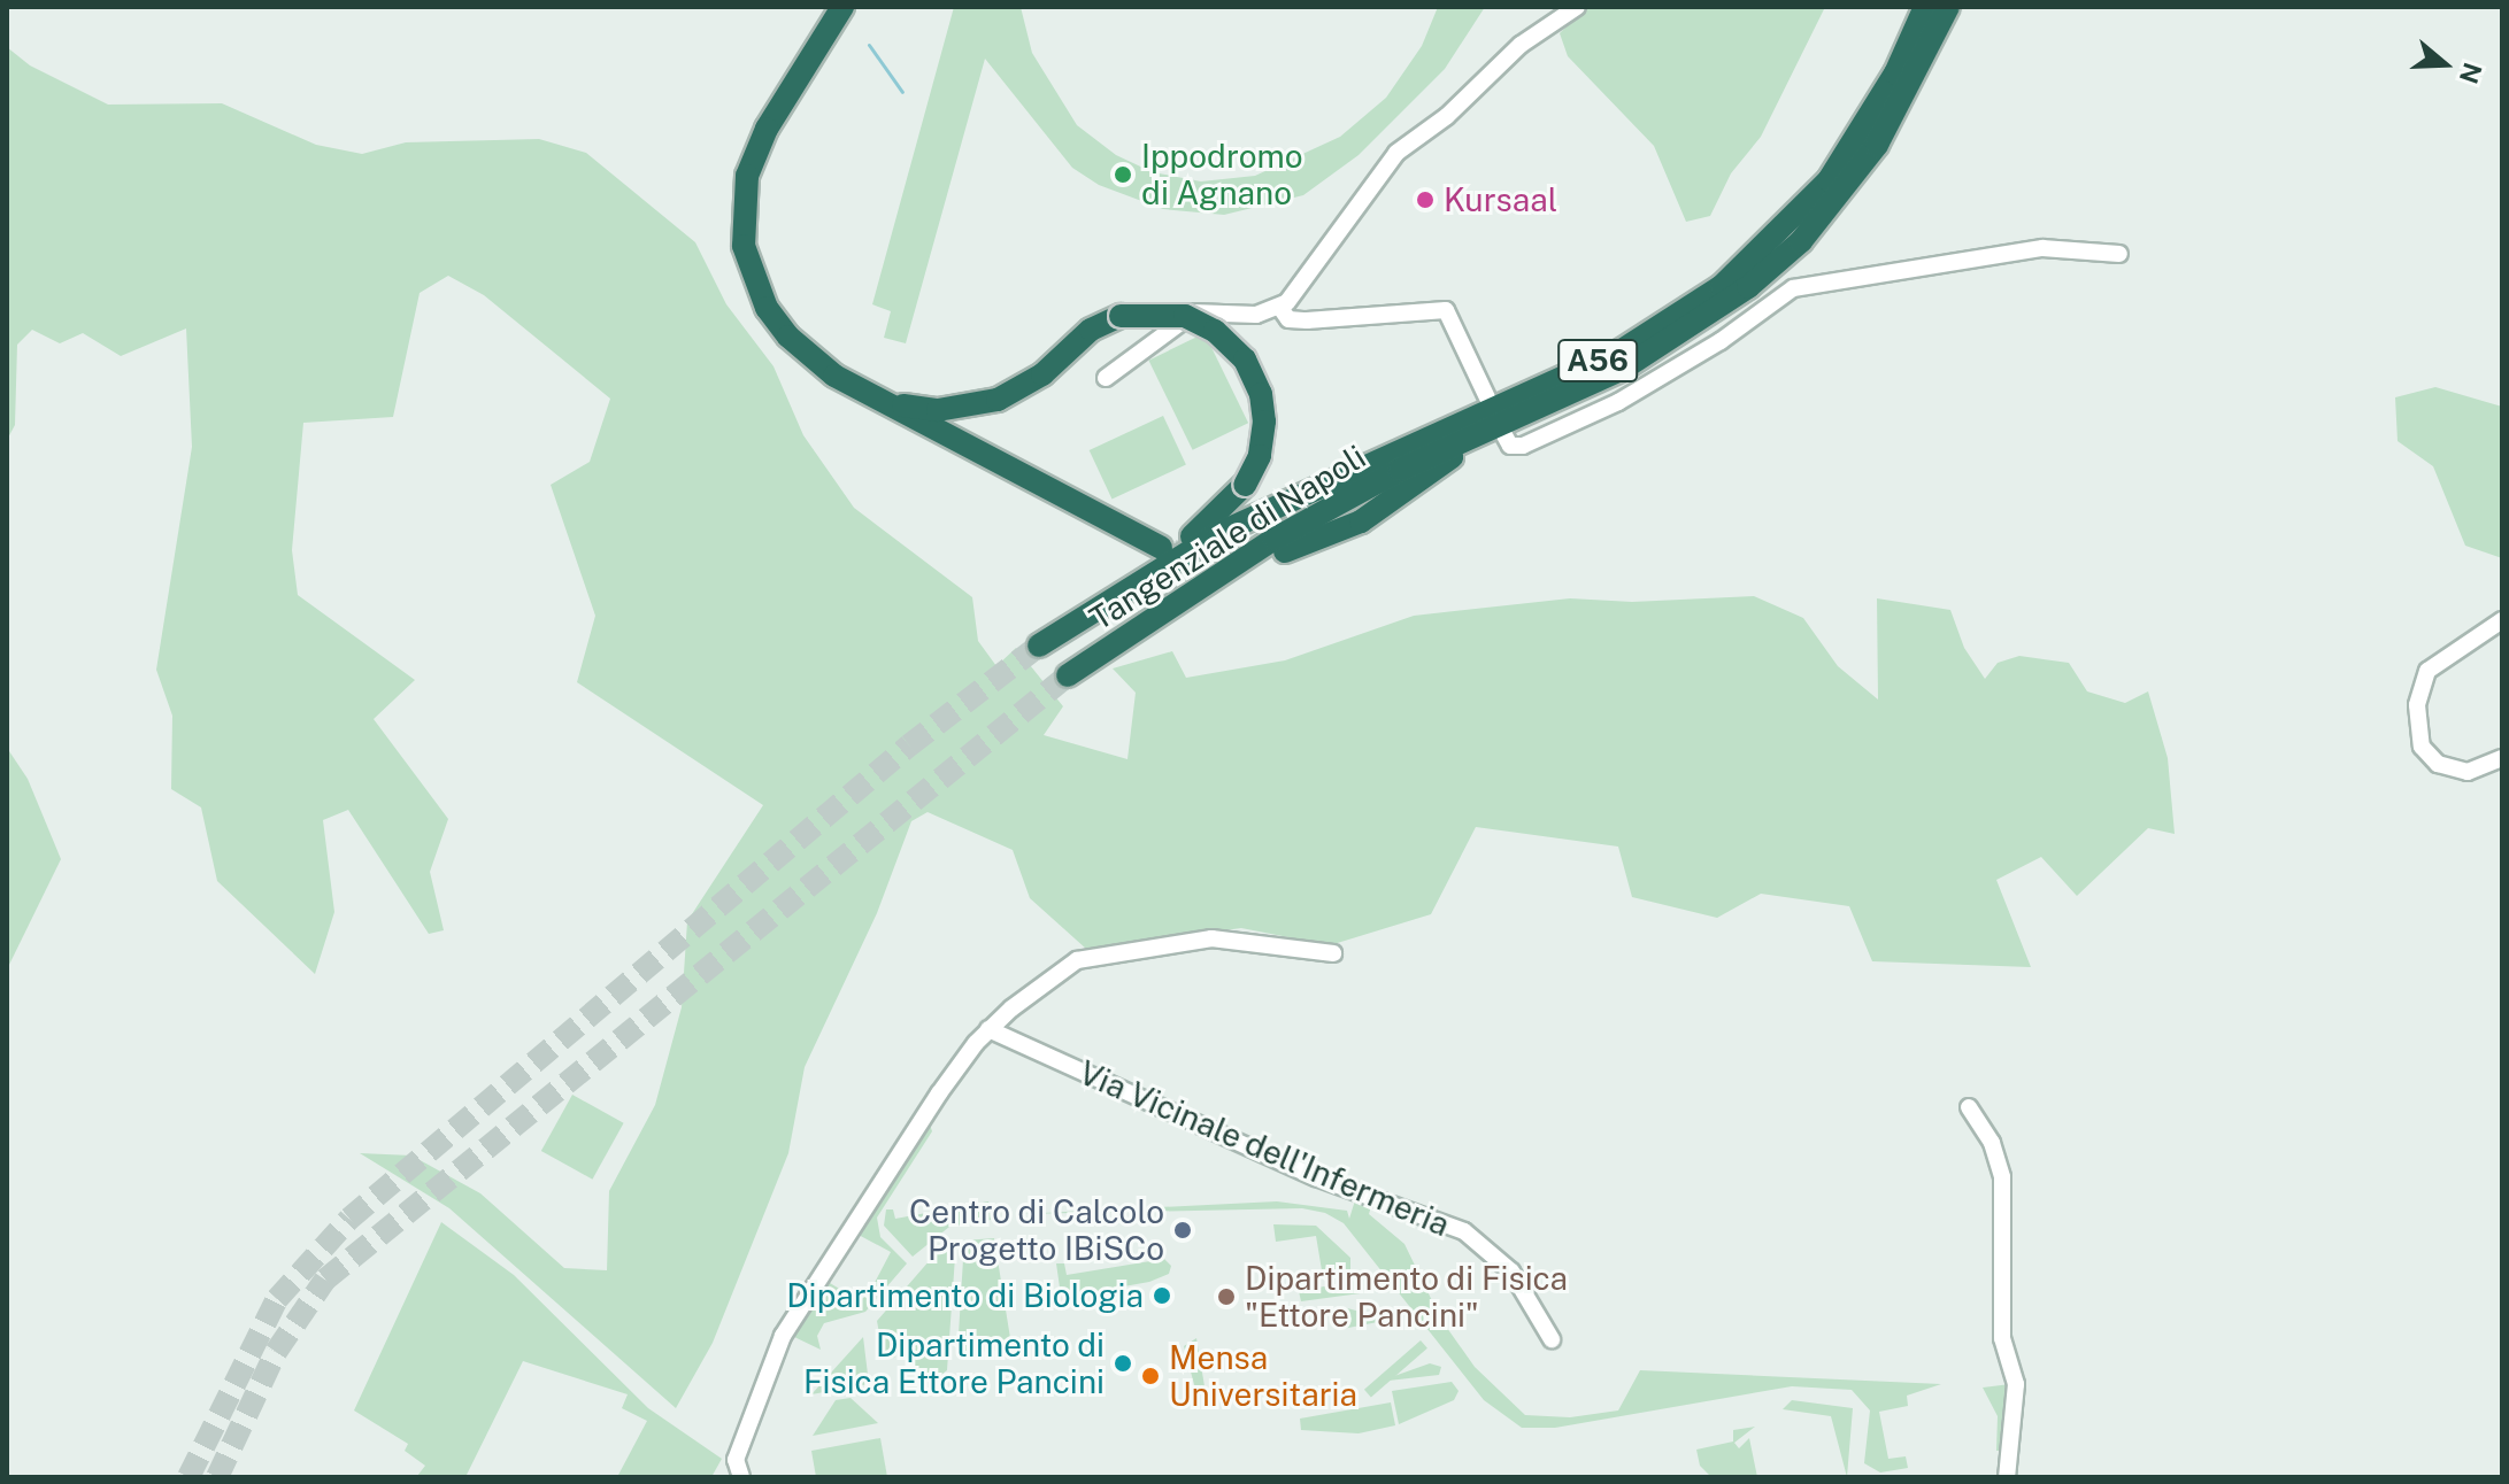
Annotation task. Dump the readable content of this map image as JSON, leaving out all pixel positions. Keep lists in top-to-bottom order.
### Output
{
  "streets": {
    "highway": ["A56", "Tangenziale di Napoli"],
    "street": ["Via Vicinale dell'Infermeria"]
  },
  "places": [
    "Ippodromo di Agnano",
    "Kursaal",
    "Centro di Calcolo Progetto IBiSCo",
    "Dipartimento di Biologia",
    "Dipartimento di Fisica \"Ettore Pancini\"",
    "Dipartimento di Fisica Ettore Pancini",
    "Mensa Universitaria"
  ],
  "north": "right"
}
